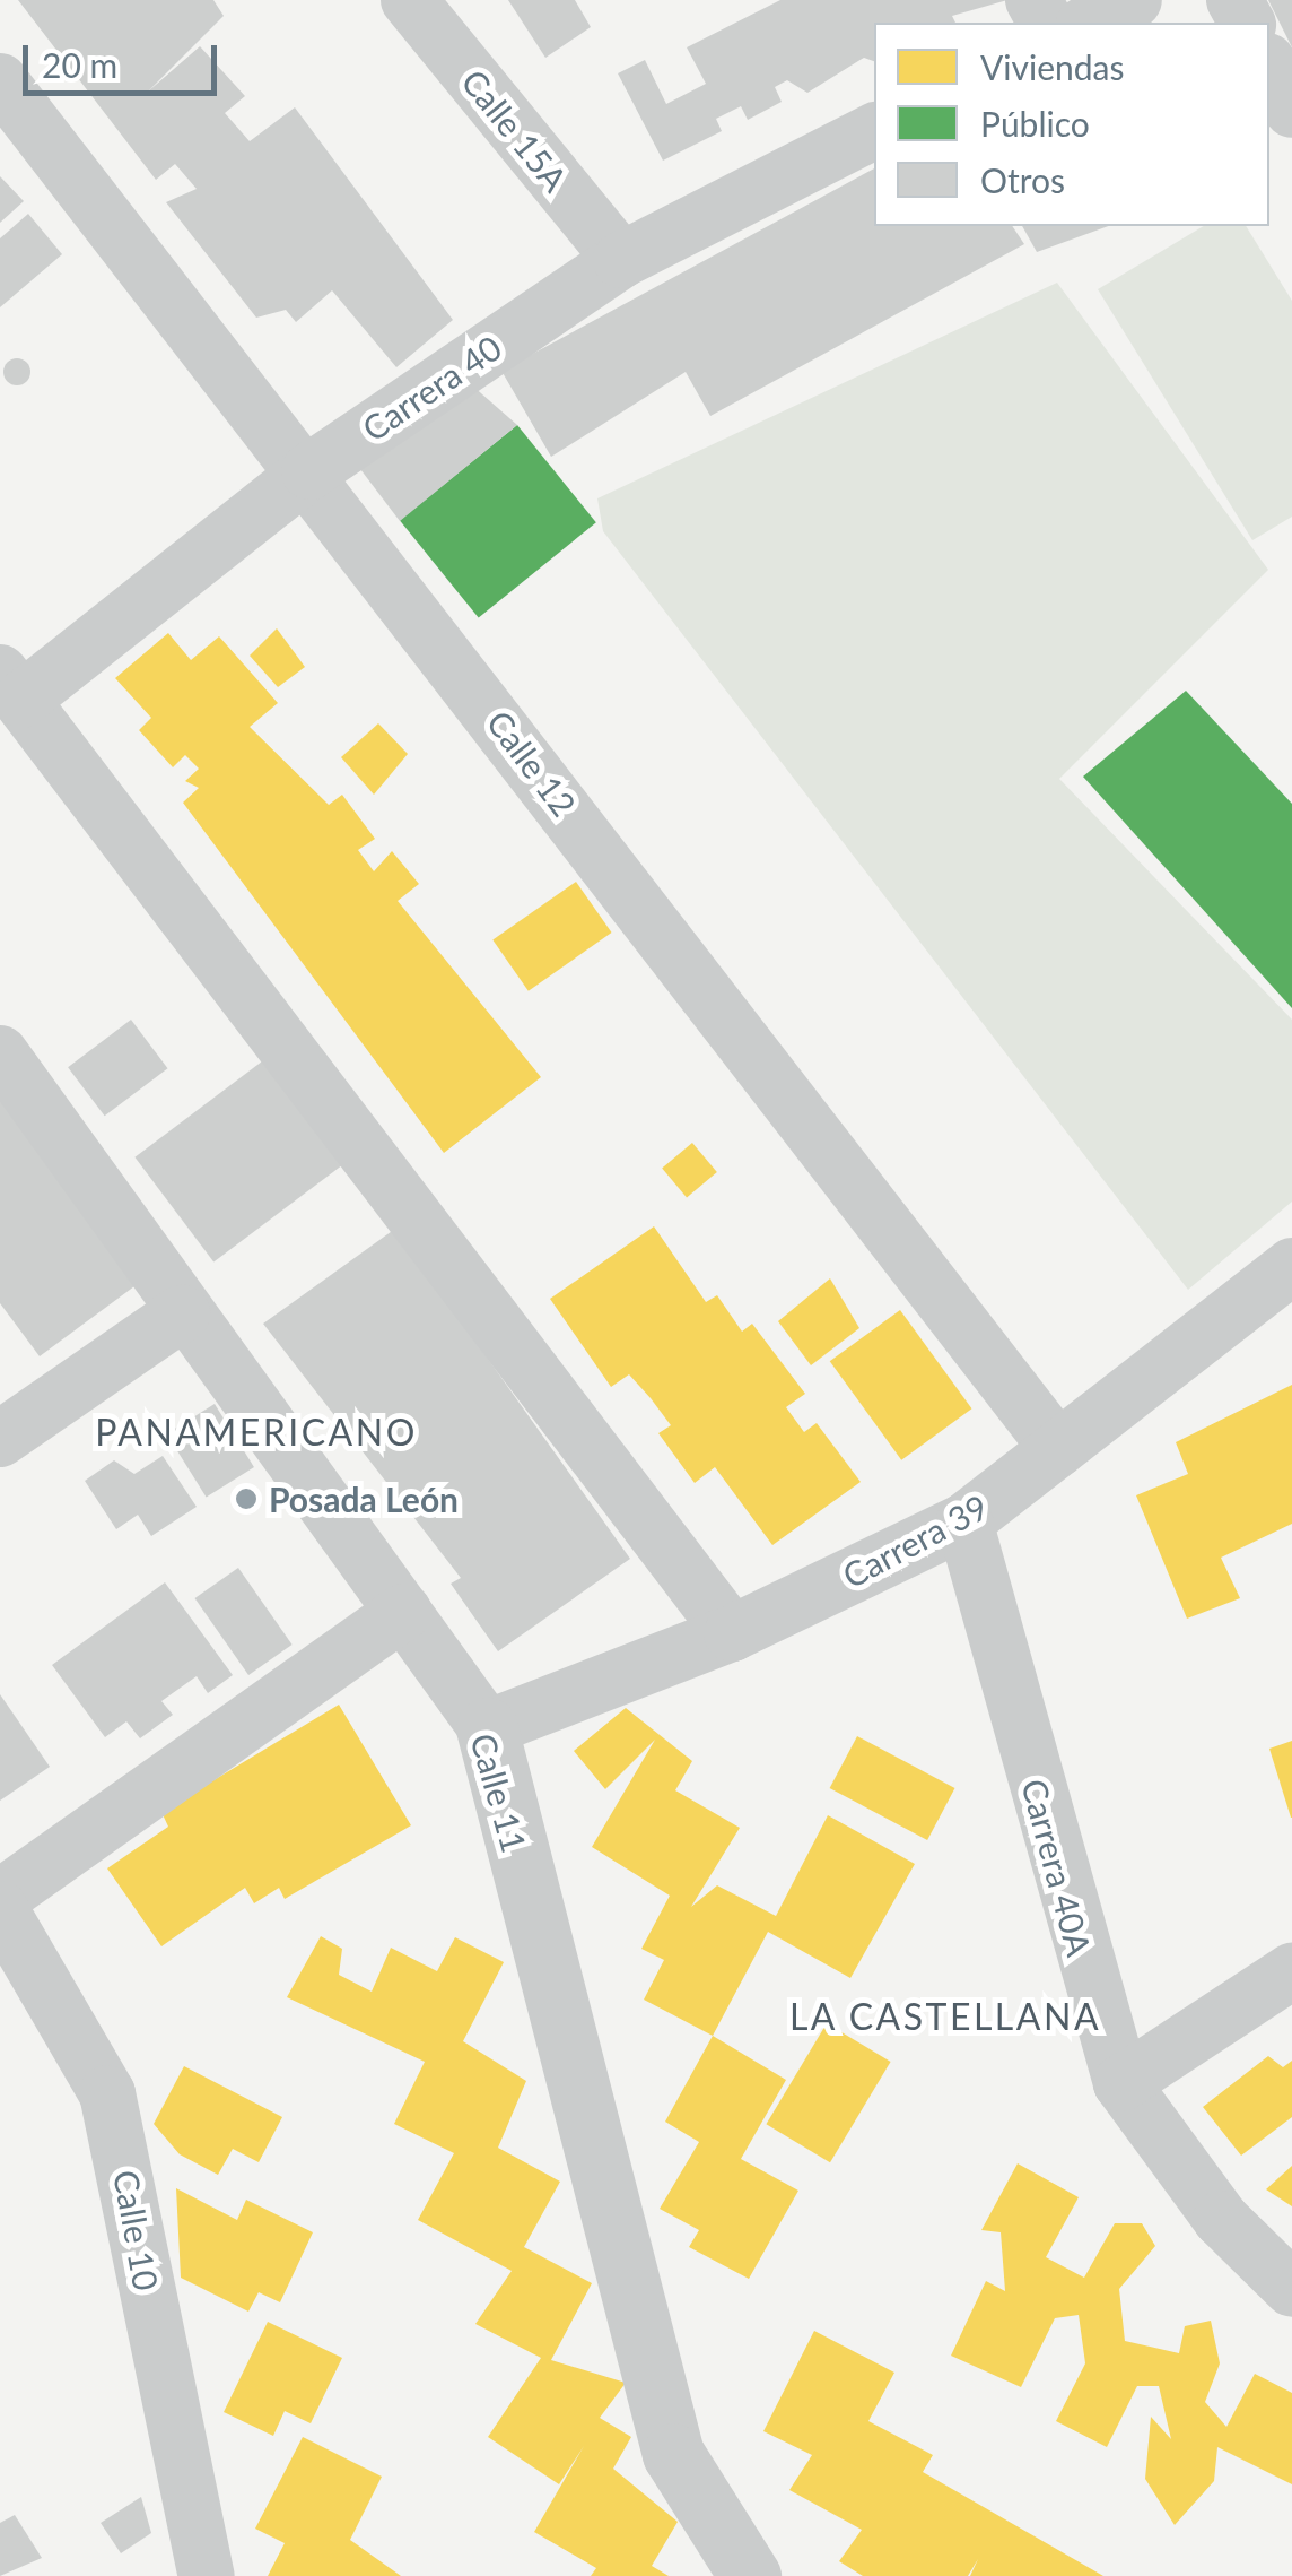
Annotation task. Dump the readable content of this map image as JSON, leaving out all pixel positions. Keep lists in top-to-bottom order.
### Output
{
  "streets": {
    "street": [
      "Calle 15A",
      "Carrera 40",
      "Calle 12",
      "Carrera 39",
      "Calle 11",
      "Carrera 40A",
      "Calle 10"
    ]
  },
  "crossings": [
    ["Calle 15A", "Carrera 40"],
    ["Carrera 40", "Calle 12"],
    ["Calle 12", "Carrera 39"],
    ["Carrera 39", "Calle 11"],
    ["Carrera 39", "Carrera 40A"]
  ],
  "districts": ["PANAMERICANO", "LA CASTELLANA"],
  "places": ["Posada León"],
  "legend": ["Viviendas", "Público", "Otros"],
  "scale_bar": "20 m"
}
